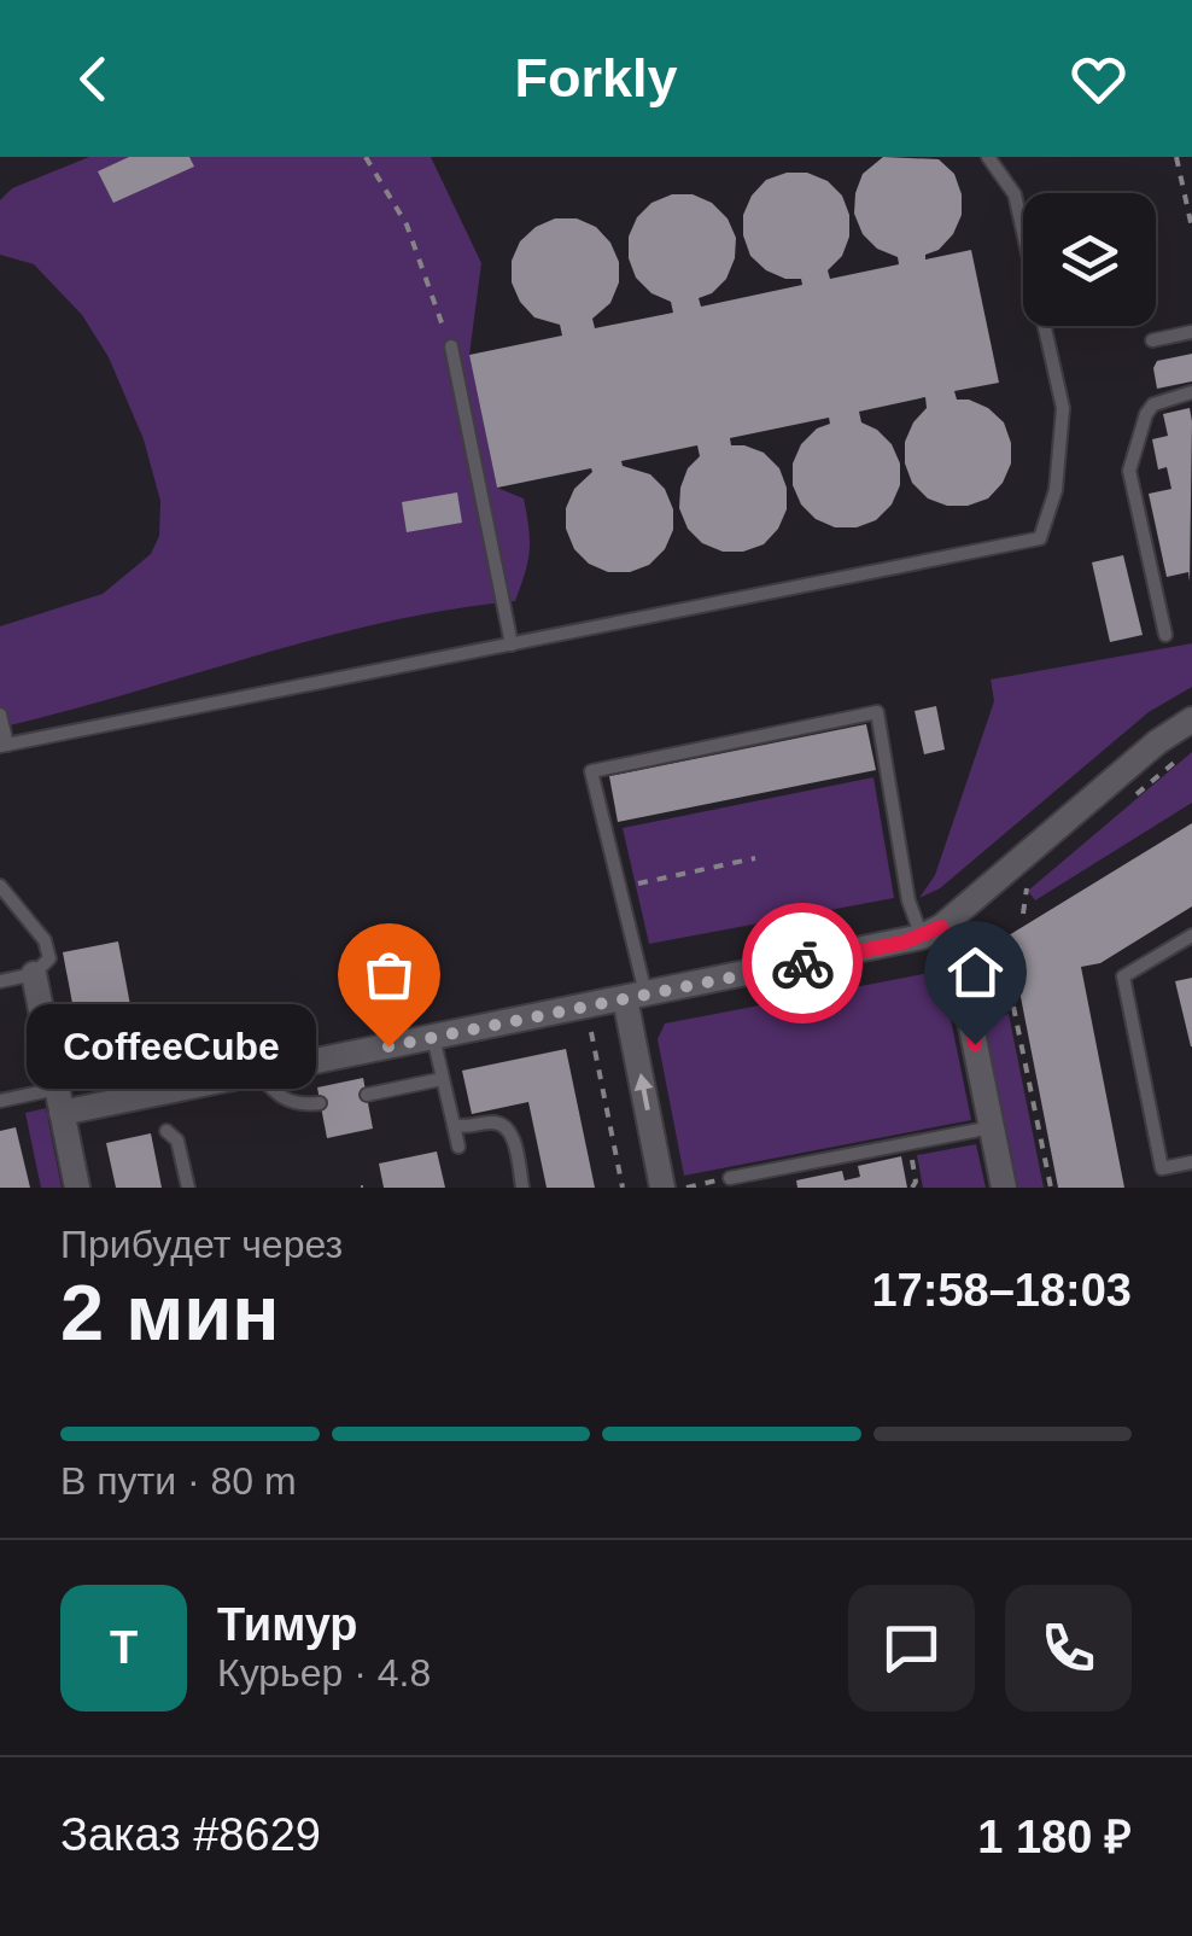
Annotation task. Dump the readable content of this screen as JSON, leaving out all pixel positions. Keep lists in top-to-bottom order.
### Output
{
  "places": ["CoffeeCube"],
  "page": {
    "header": "Forkly",
    "bubble": "CoffeeCube",
    "heading": ["2 мин", "Прибудет через", "17:58–18:03"],
    "panel": [
      "Тимур",
      "Курьер · 4.8",
      "Заказ #8629",
      "1 180 ₽"
    ],
    "bar": "В пути · 80 m",
    "round": "Т"
  }
}
